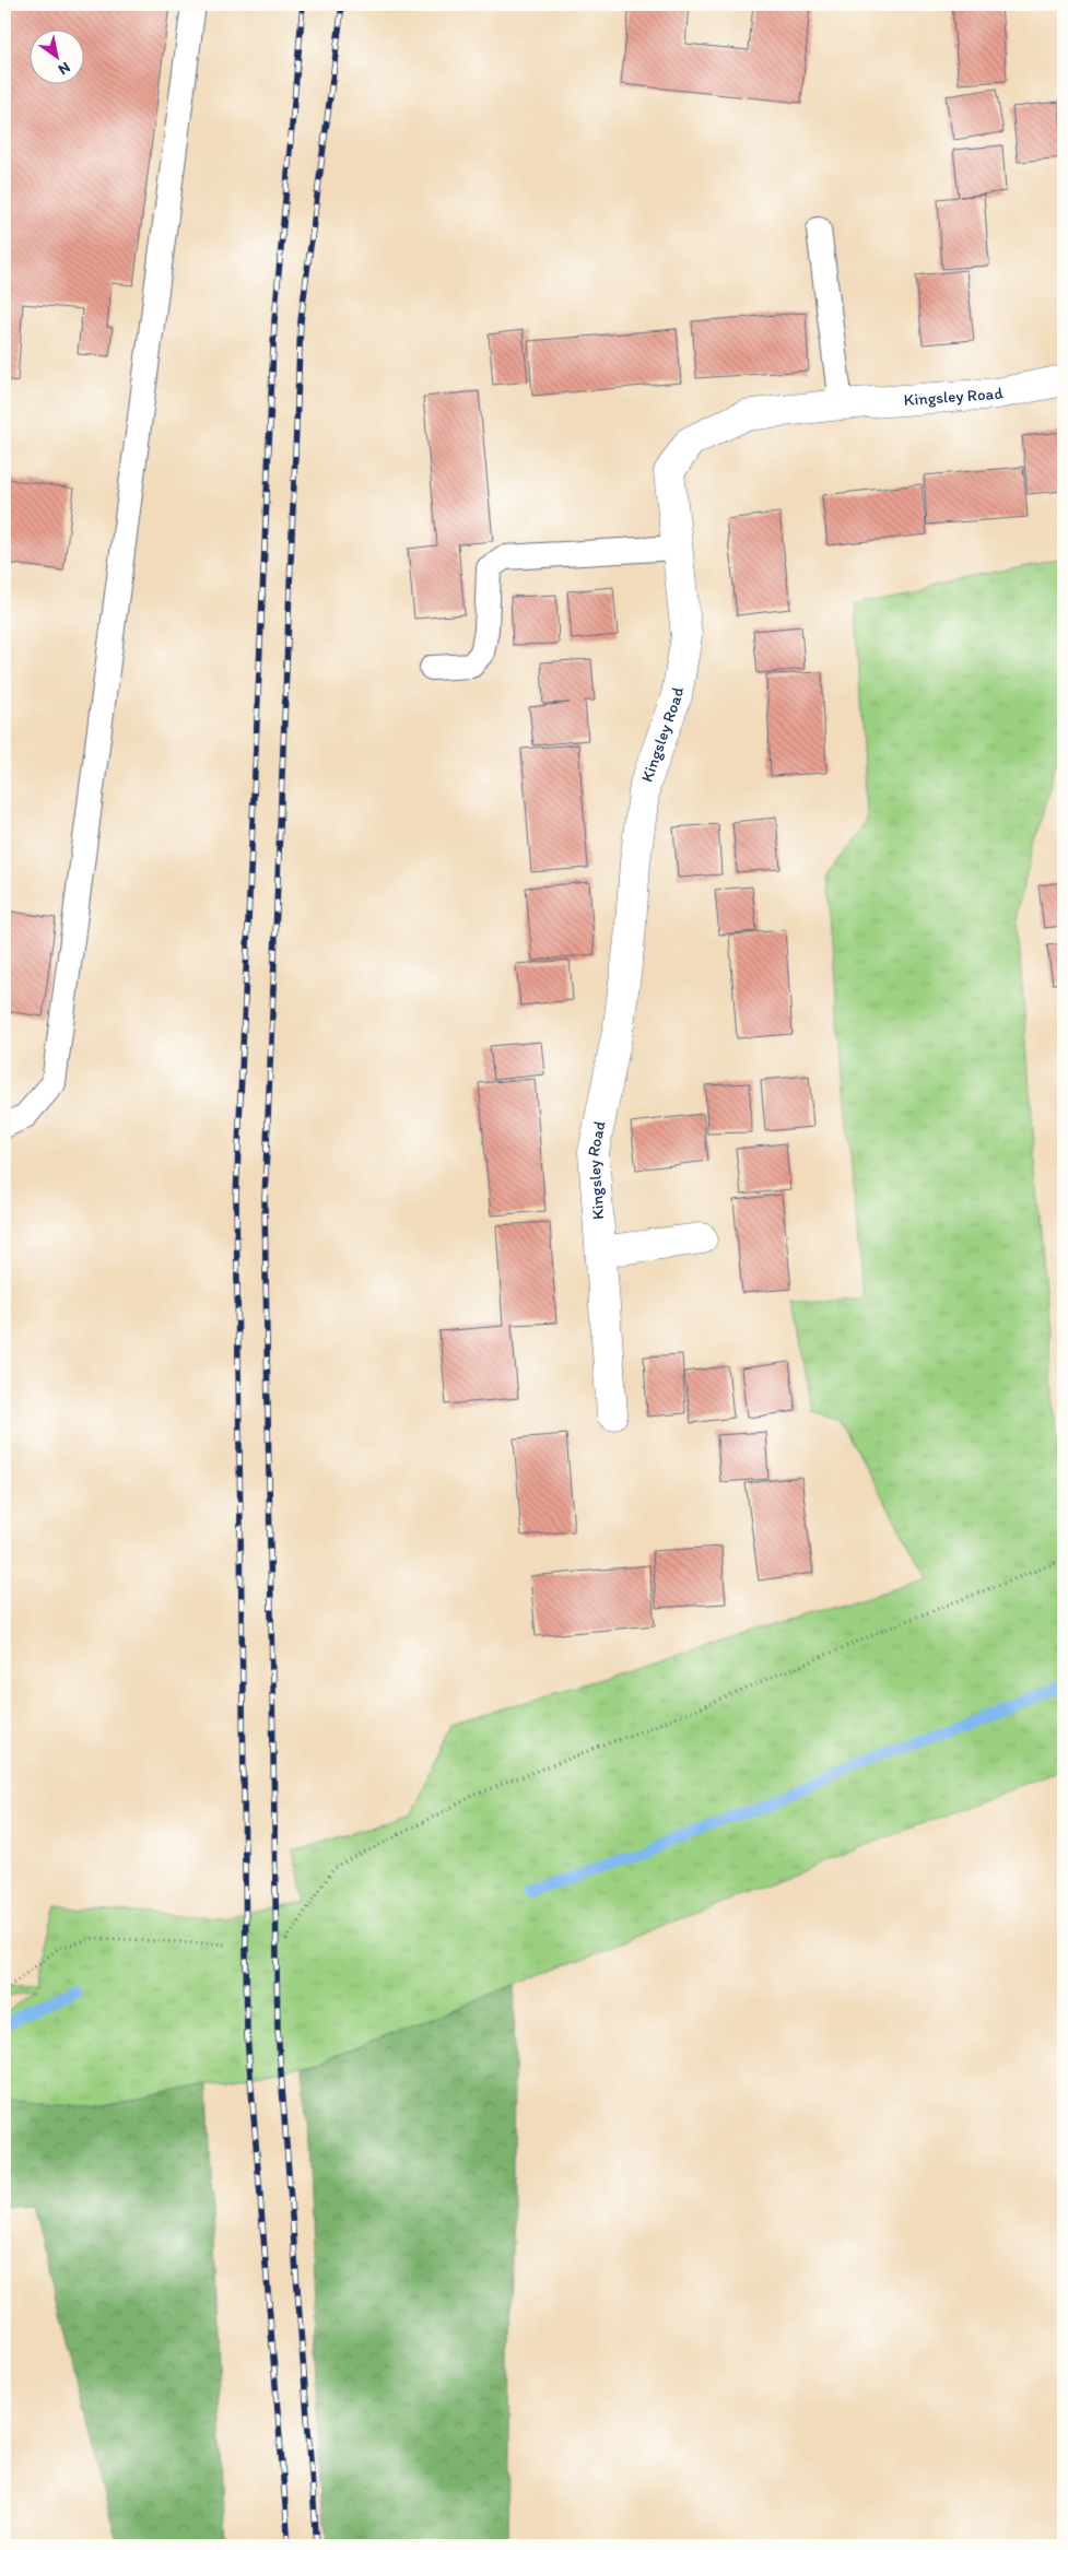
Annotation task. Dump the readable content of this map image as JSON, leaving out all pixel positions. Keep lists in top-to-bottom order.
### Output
{
  "streets": {
    "street": ["Kingsley Road"]
  },
  "north": "bottom right"
}
